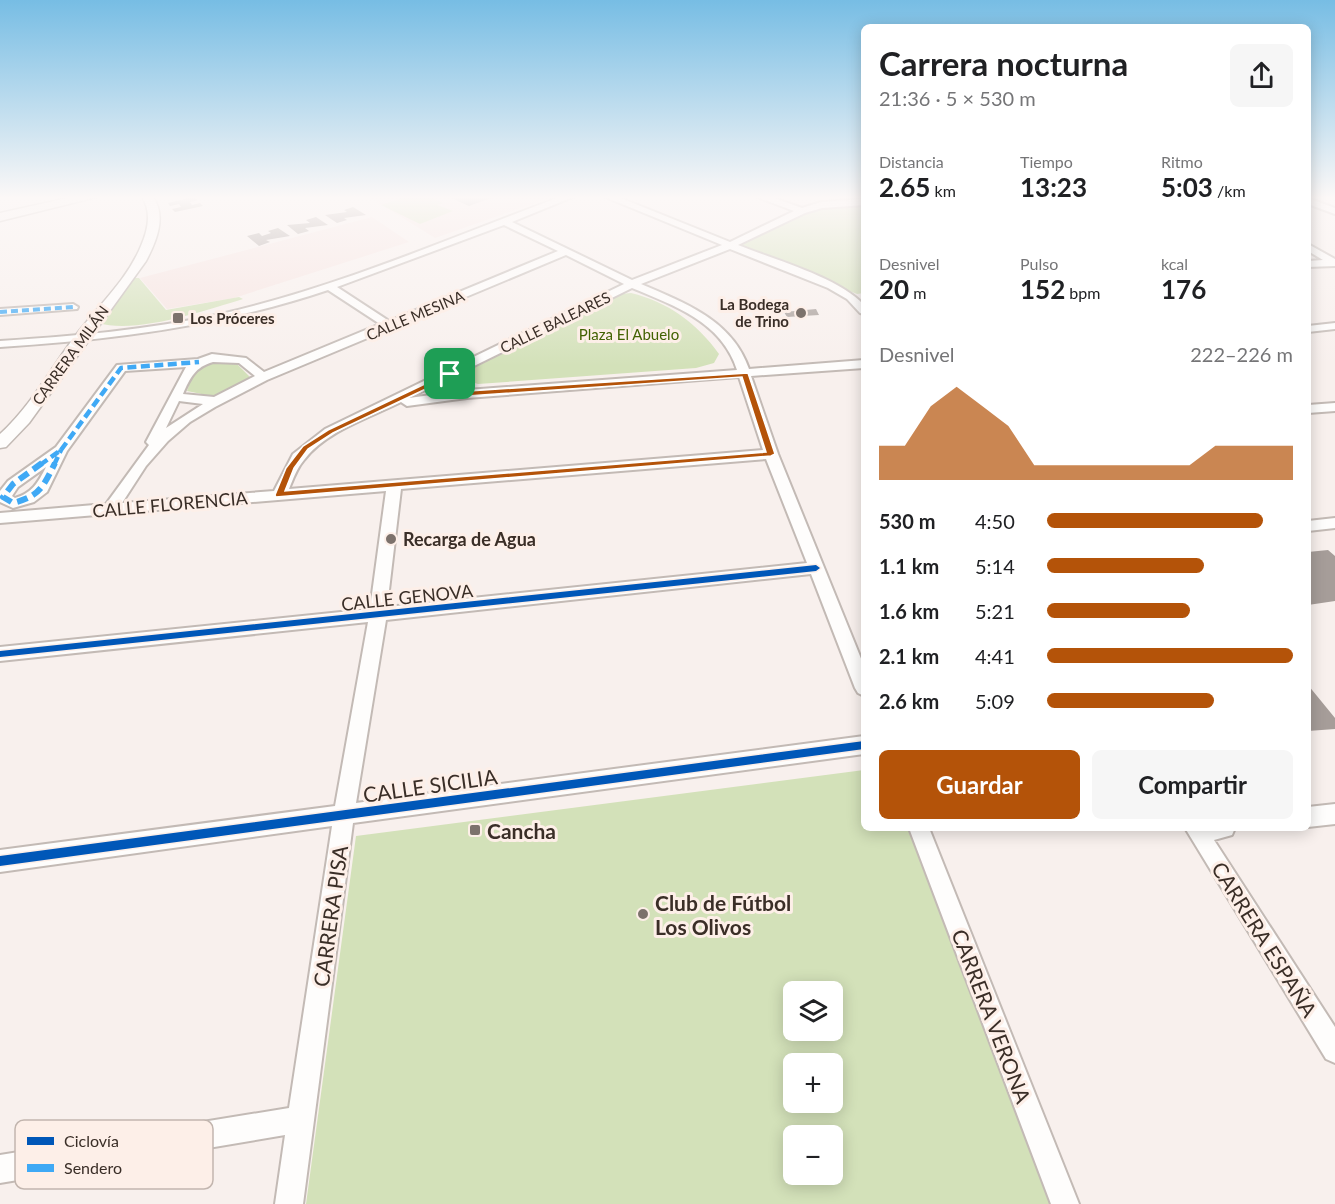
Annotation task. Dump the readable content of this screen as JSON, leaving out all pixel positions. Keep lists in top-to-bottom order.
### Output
{
  "streets": {
    "street": [
      "CALLE MESINA",
      "CALLE BALEARES",
      "CARRERA MILÁN",
      "CALLE FLORENCIA",
      "CALLE GENOVA",
      "CALLE SICILIA",
      "CARRERA PISA",
      "CARRERA ESPAÑA",
      "CARRERA VERONA"
    ]
  },
  "crossings": [
    ["CALLE MESINA", "CALLE FLORENCIA"],
    ["CALLE BALEARES", "CALLE FLORENCIA"],
    ["CALLE FLORENCIA", "CARRERA PISA"],
    ["CALLE GENOVA", "CARRERA PISA"],
    ["CALLE SICILIA", "CARRERA PISA"]
  ],
  "parks": ["Plaza El Abuelo"],
  "places": {
    "other": ["La Bodega de Trino", "Recarga de Agua", "Club de Fútbol Los Olivos"],
    "transit": ["Los Próceres", "Cancha"]
  },
  "legend": ["Ciclovía", "Sendero"],
  "page": {
    "heading": ["Carrera nocturna", "21:36 · 5 × 530 m"],
    "stats": [
      ["Distancia", "2.65 km"],
      ["Tiempo", "13:23"],
      ["Ritmo", "5:03 /km"],
      ["Desnivel", "20 m"],
      ["Pulso", "152 bpm"],
      ["kcal", "176"]
    ],
    "chart": ["Desnivel", "222–226 m"],
    "list": [
      {
        "name": "530 m",
        "note": "4:50"
      },
      {
        "name": "1.1 km",
        "note": "5:14"
      },
      {
        "name": "1.6 km",
        "note": "5:21"
      },
      {
        "name": "2.1 km",
        "note": "4:41"
      },
      {
        "name": "2.6 km",
        "note": "5:09"
      }
    ],
    "buttons": ["Guardar", "Compartir"],
    "map_buttons": ["+", "−"]
  }
}
